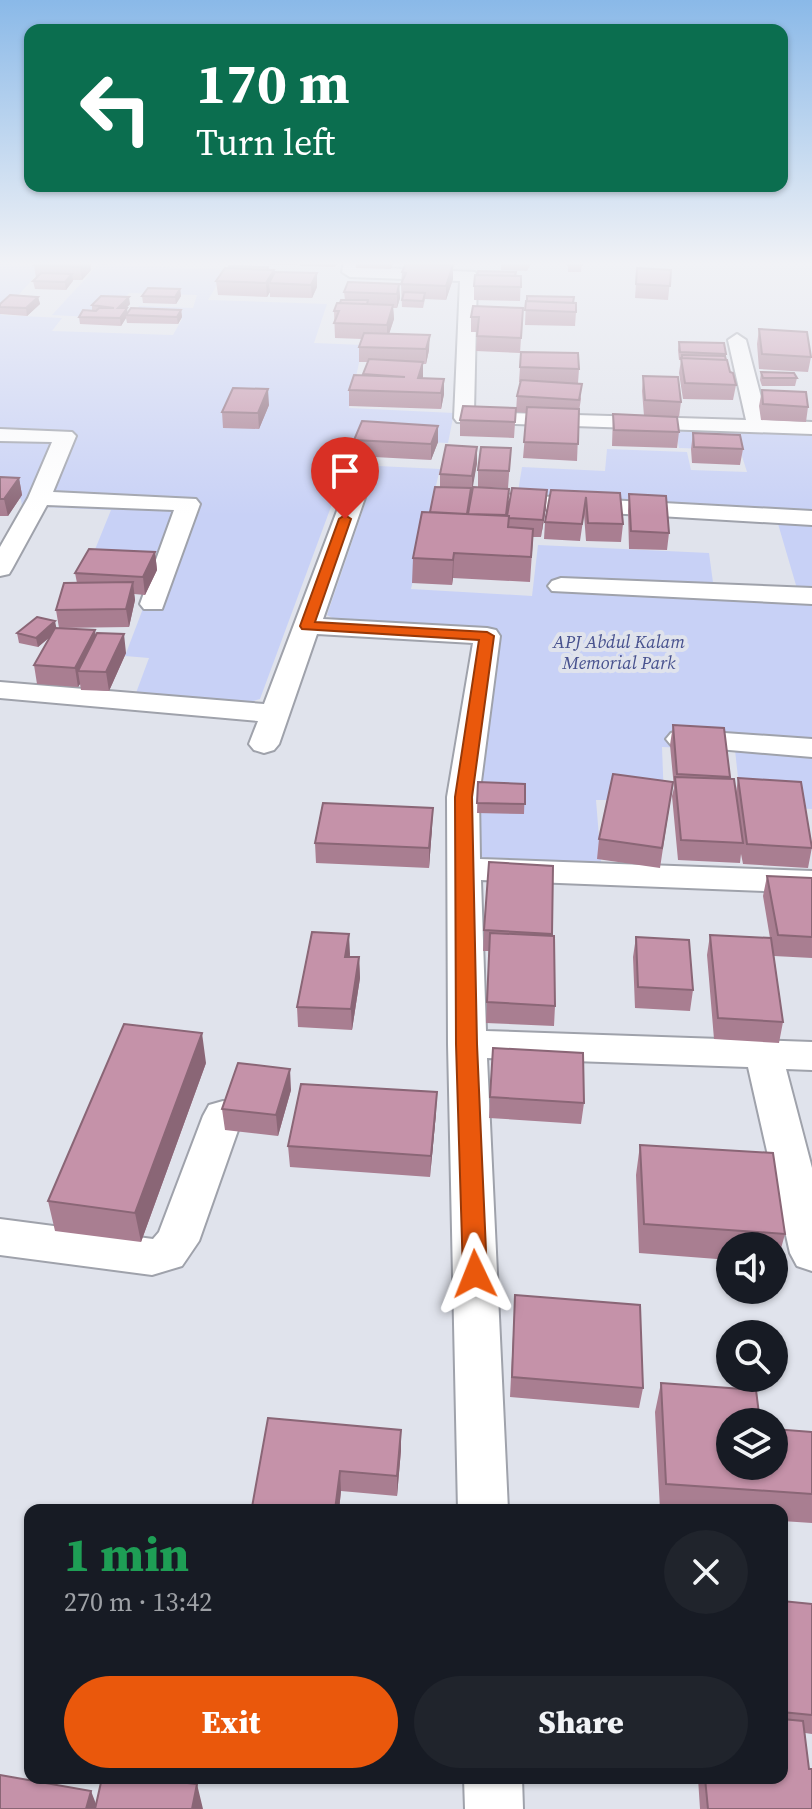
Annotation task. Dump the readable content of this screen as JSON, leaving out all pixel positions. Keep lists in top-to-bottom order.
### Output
{
  "parks": ["APJ Abdul Kalam Memorial Park"],
  "page": {
    "turn": ["170 m", "Turn left"],
    "heading": ["1 min", "270 m · 13:42"],
    "buttons": ["Exit", "Share"]
  }
}
